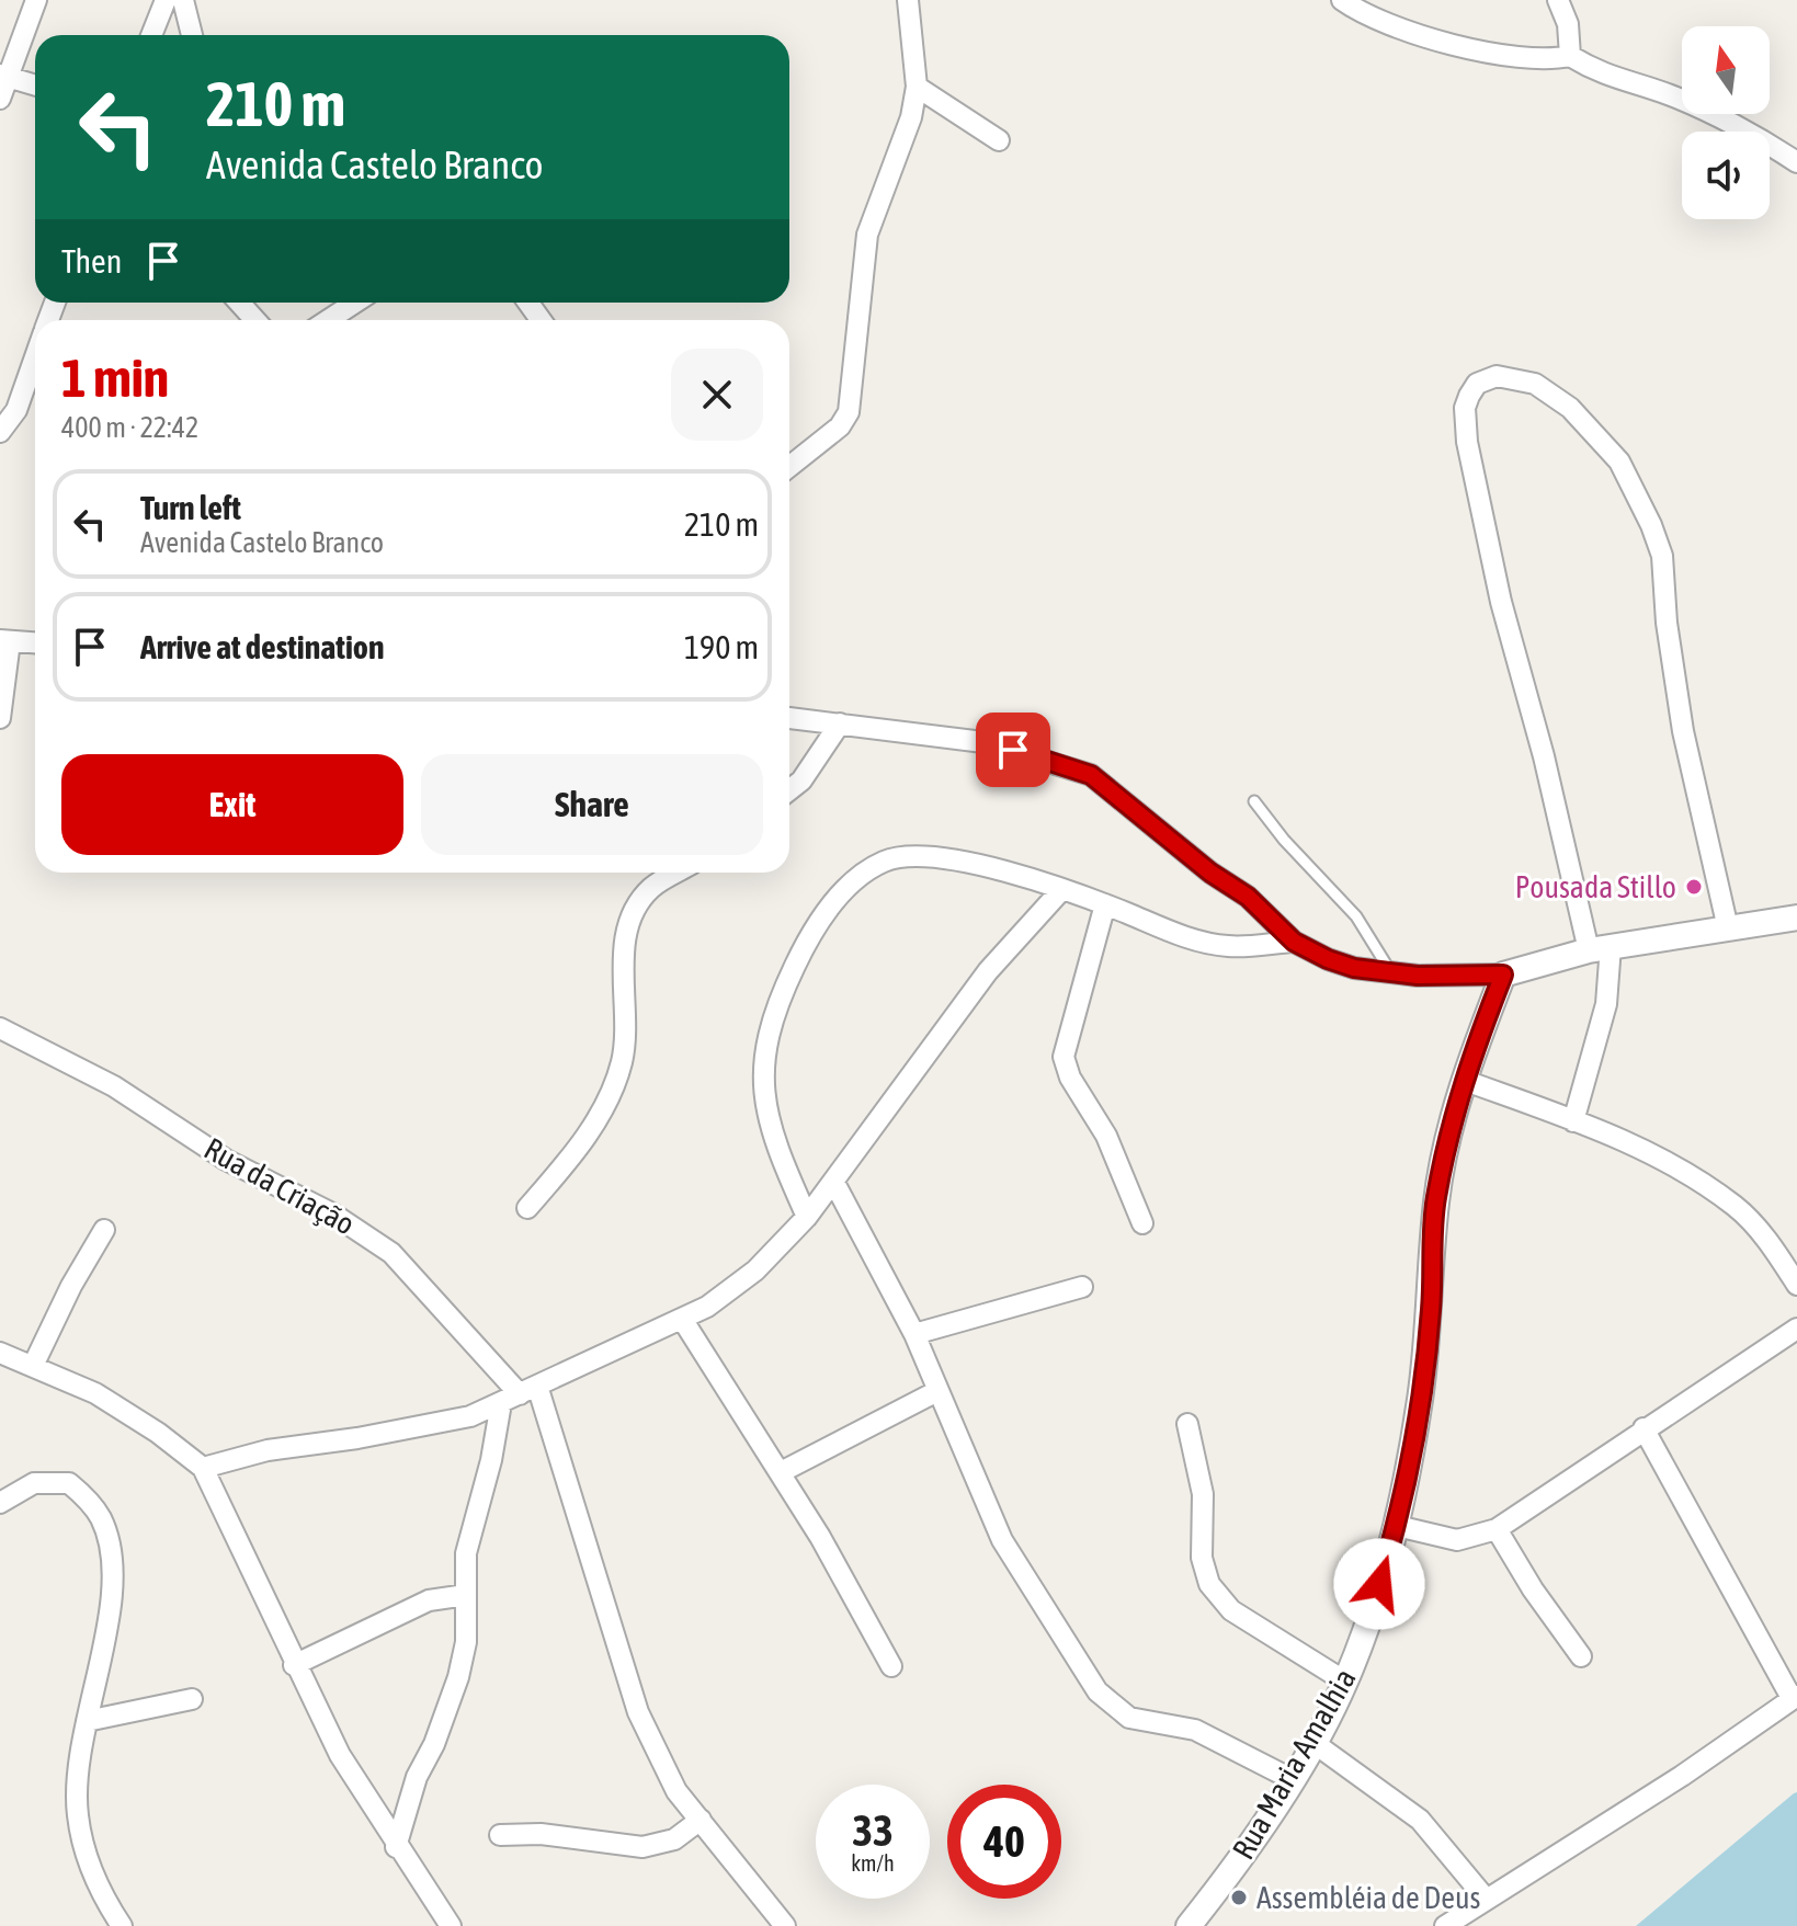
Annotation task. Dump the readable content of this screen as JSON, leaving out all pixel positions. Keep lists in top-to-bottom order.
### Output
{
  "streets": {
    "street": ["Rua da Criação", "Rua Maria Amalhia"]
  },
  "places": ["Pousada Stillo", "Assembléia de Deus"],
  "north": "top",
  "page": {
    "turn": ["210 m", "Avenida Castelo Branco"],
    "then": "Then",
    "heading": ["1 min", "400 m · 22:42"],
    "list": [
      {
        "name": "Turn left",
        "note": "Avenida Castelo Branco",
        "value": "210 m"
      },
      {
        "name": "Arrive at destination",
        "value": "190 m"
      }
    ],
    "buttons": ["Exit", "Share"],
    "speed": "33 km/h",
    "limit": "40"
  }
}
